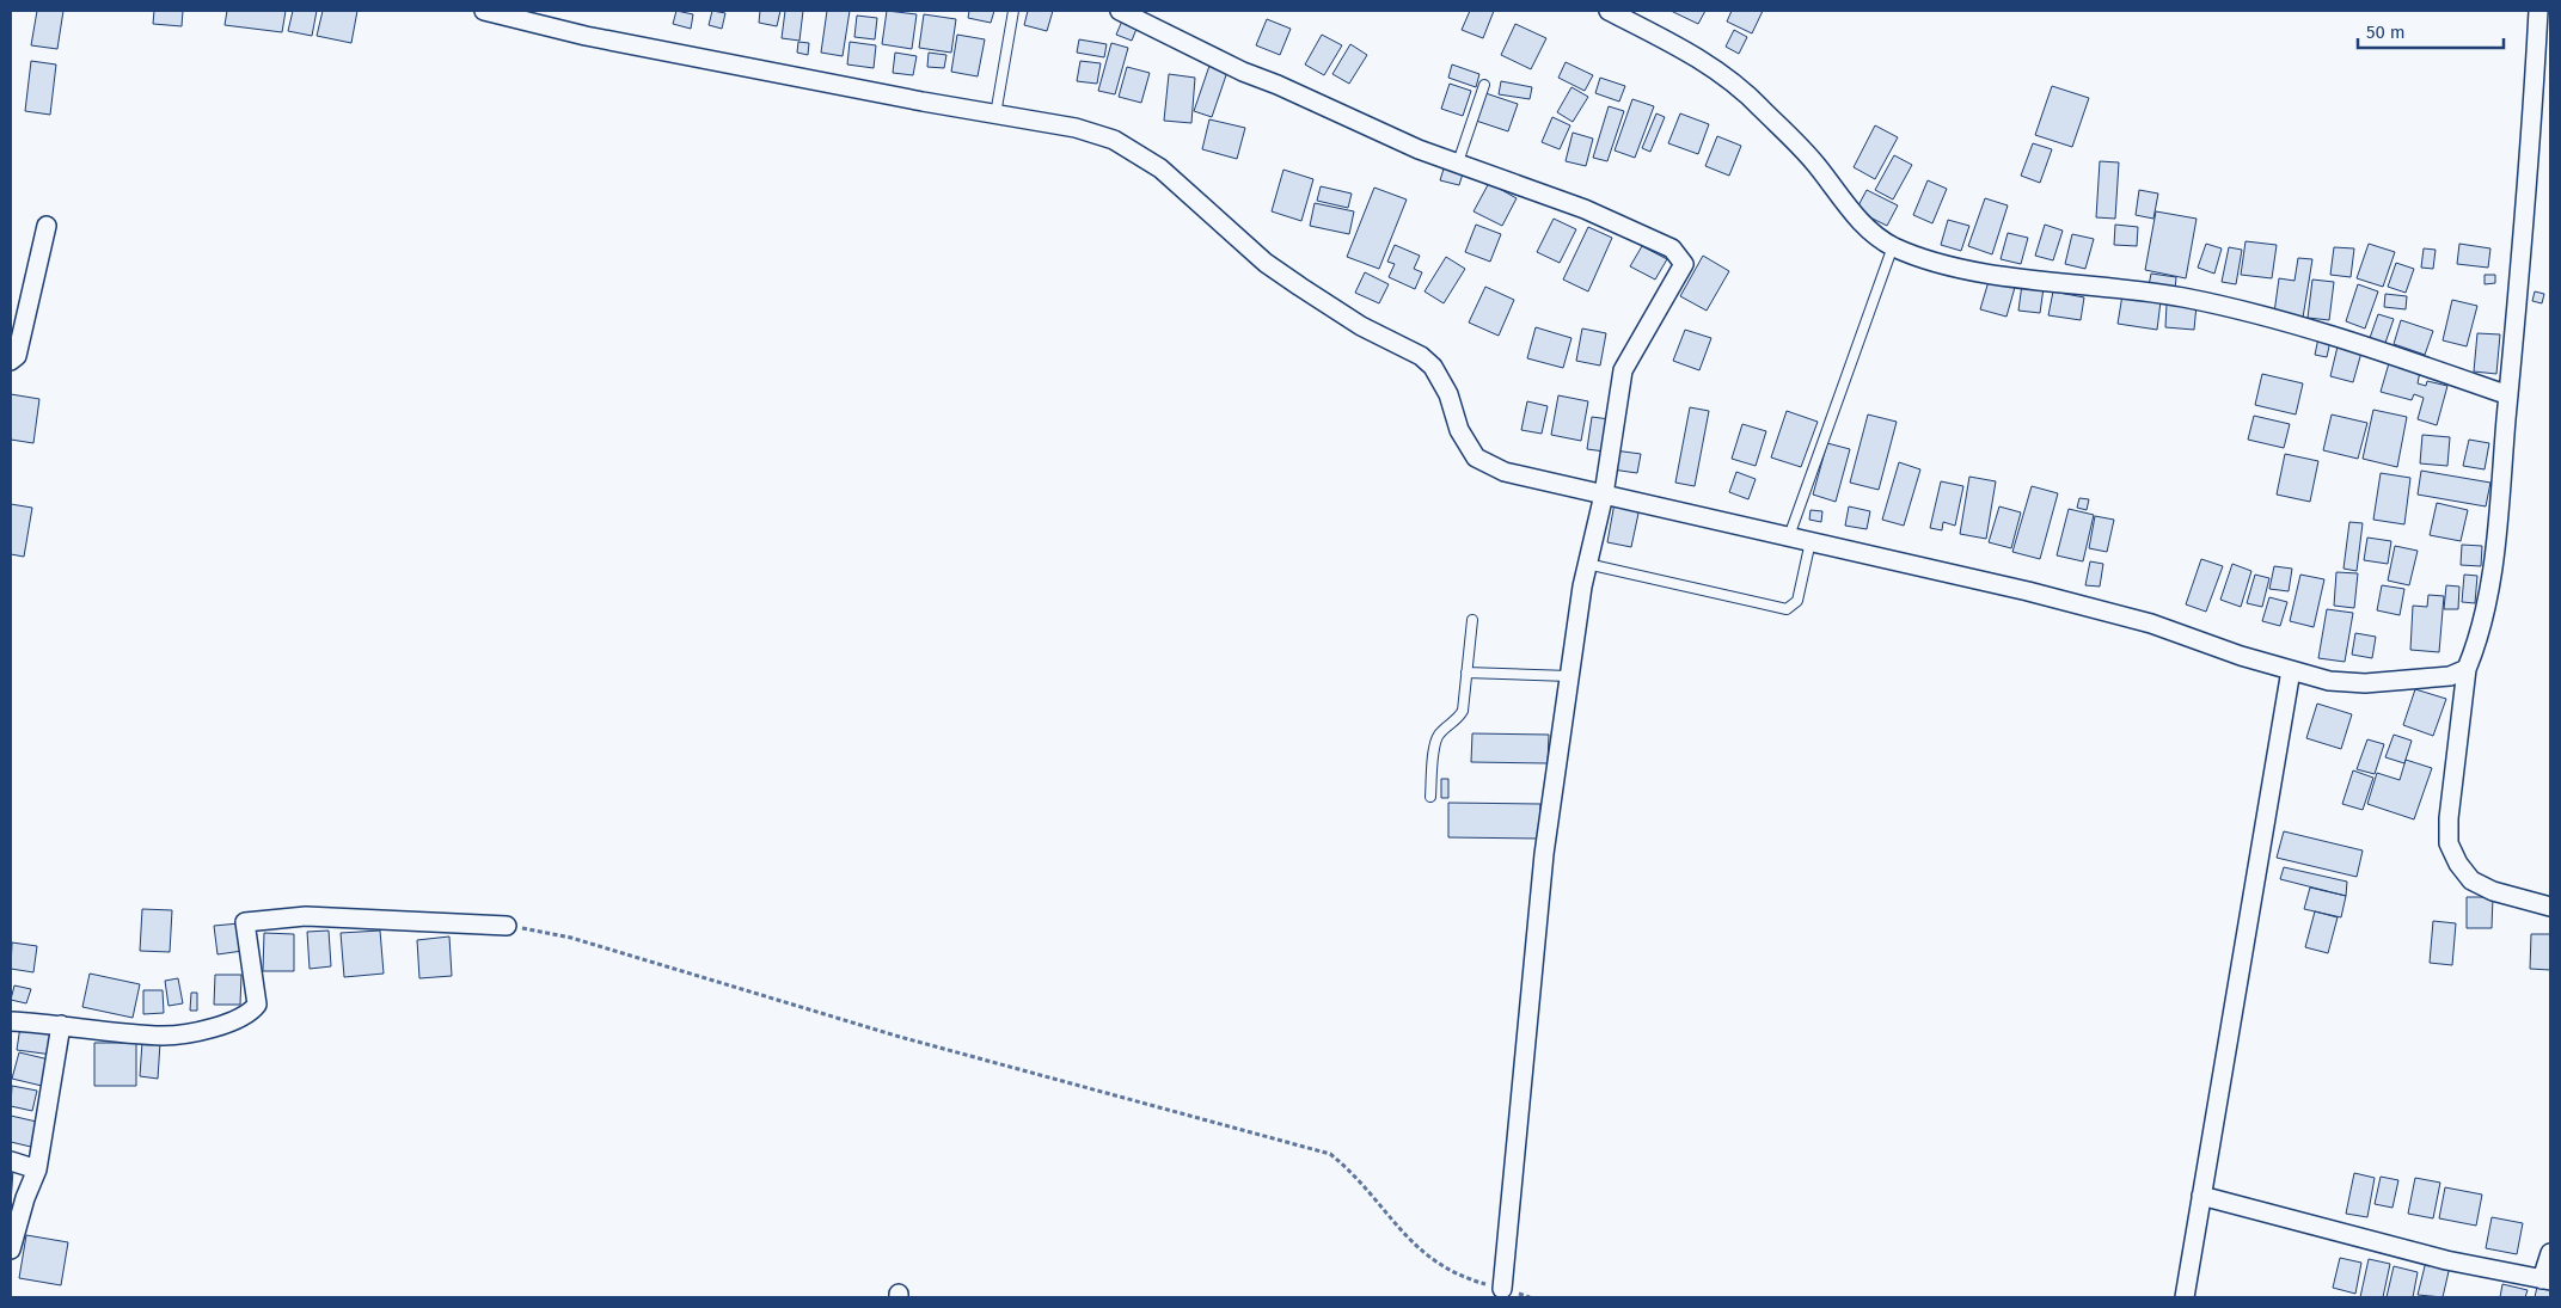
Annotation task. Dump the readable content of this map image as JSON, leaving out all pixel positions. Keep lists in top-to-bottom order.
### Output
{
  "scale_bar": "50 m"
}
